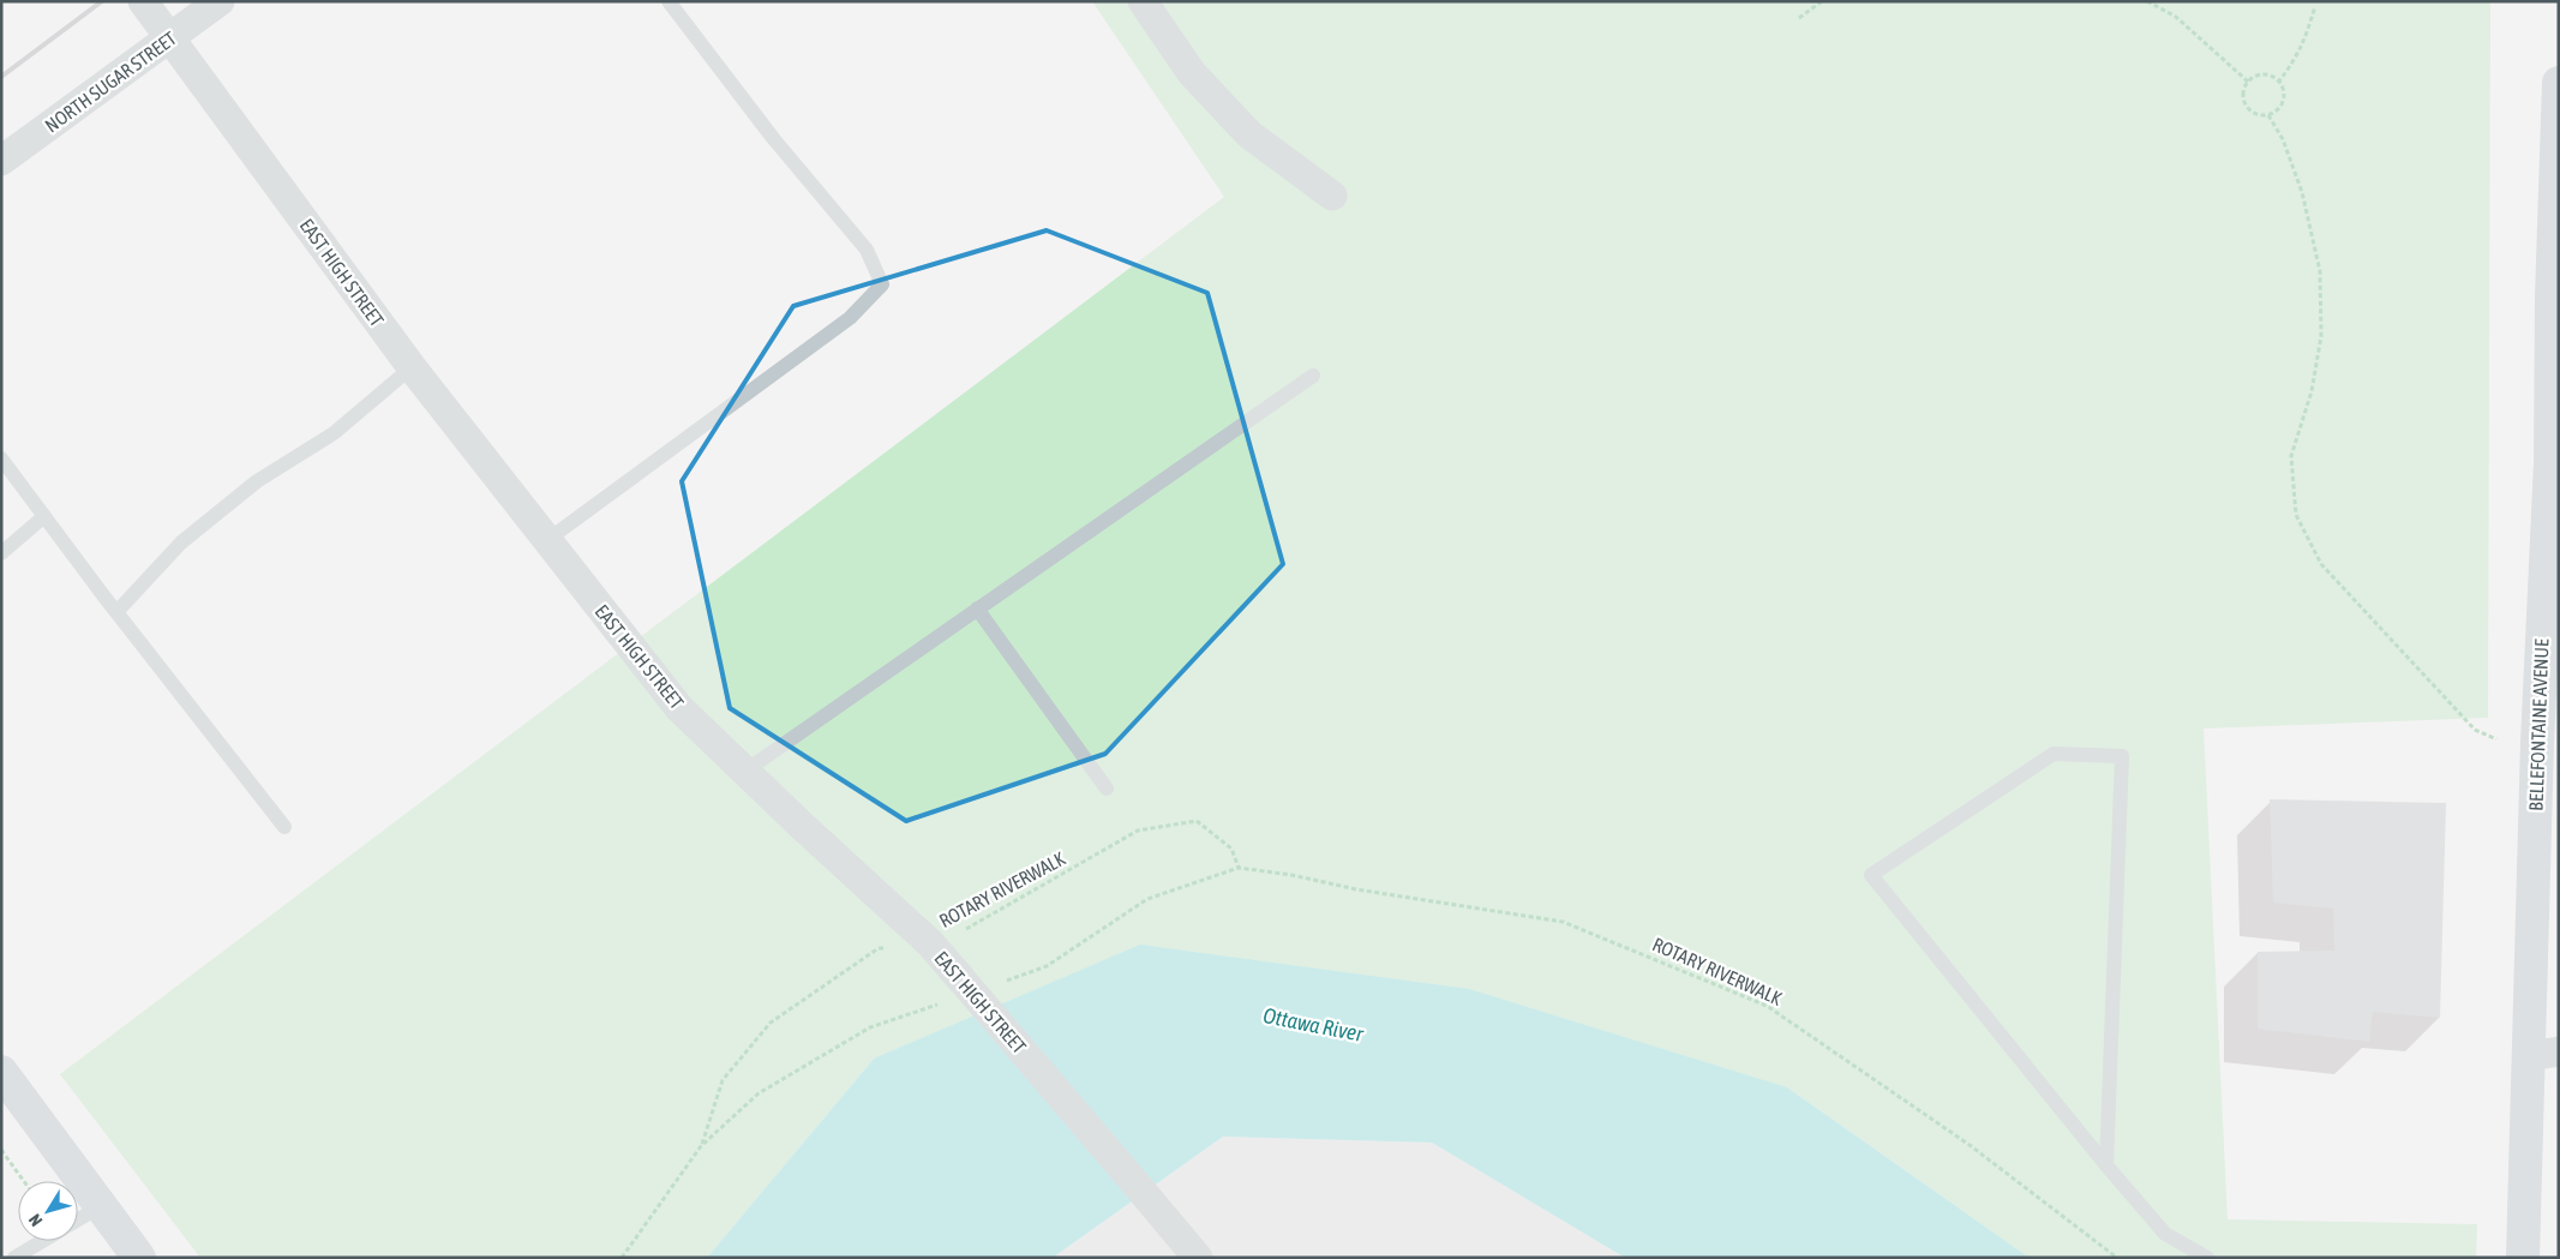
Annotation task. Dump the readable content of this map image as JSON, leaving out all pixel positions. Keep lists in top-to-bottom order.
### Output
{
  "streets": {
    "street": ["NORTH SUGAR STREET", "EAST HIGH STREET", "BELLEFONTAINE AVENUE"],
    "path": ["ROTARY RIVERWALK"]
  },
  "crossings": [
    ["NORTH SUGAR STREET", "EAST HIGH STREET"],
    ["EAST HIGH STREET", "ROTARY RIVERWALK"]
  ],
  "water": ["Ottawa River"],
  "north": "bottom left"
}
